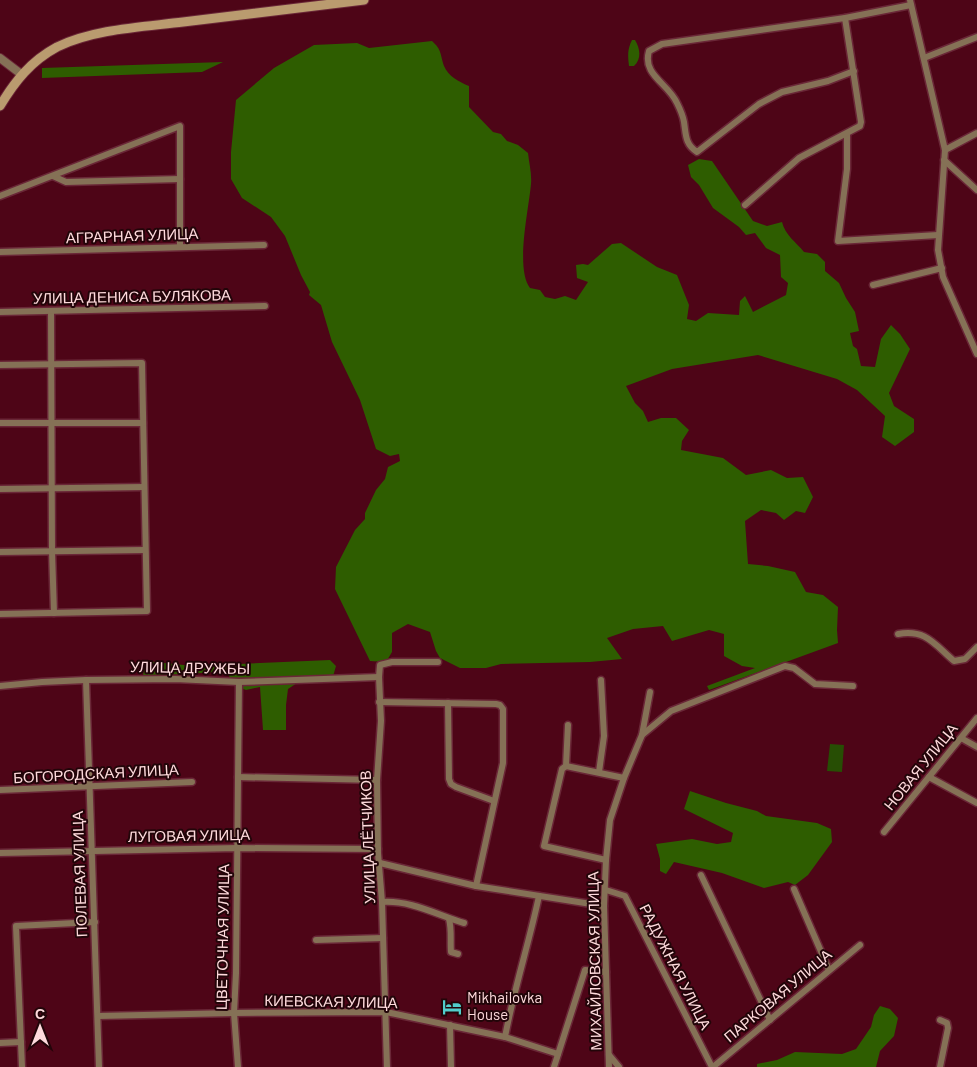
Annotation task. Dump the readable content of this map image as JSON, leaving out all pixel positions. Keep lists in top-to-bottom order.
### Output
{
  "streets": {
    "street": [
      "АГРАРНАЯ УЛИЦА",
      "УЛИЦА ДЕНИСА БУЛЯКОВА",
      "УЛИЦА ДРУЖБЫ",
      "НОВАЯ УЛИЦА",
      "БОГОРОДСКАЯ УЛИЦА",
      "ЛУГОВАЯ УЛИЦА",
      "УЛИЦА ЛЁТЧИКОВ",
      "ПОЛЕВАЯ УЛИЦА",
      "ЦВЕТОЧНАЯ УЛИЦА",
      "МИХАЙЛОВСКАЯ УЛИЦА",
      "РАДУЖНАЯ УЛИЦА",
      "ПАРКОВАЯ УЛИЦА",
      "КИЕВСКАЯ УЛИЦА"
    ]
  },
  "crossings": [
    ["УЛИЦА ДРУЖБЫ", "УЛИЦА ЛЁТЧИКОВ"],
    ["УЛИЦА ДРУЖБЫ", "ПОЛЕВАЯ УЛИЦА"],
    ["УЛИЦА ДРУЖБЫ", "ЦВЕТОЧНАЯ УЛИЦА"],
    ["БОГОРОДСКАЯ УЛИЦА", "ПОЛЕВАЯ УЛИЦА"],
    ["ЛУГОВАЯ УЛИЦА", "УЛИЦА ЛЁТЧИКОВ"],
    ["ЛУГОВАЯ УЛИЦА", "ПОЛЕВАЯ УЛИЦА"],
    ["ЛУГОВАЯ УЛИЦА", "ЦВЕТОЧНАЯ УЛИЦА"],
    ["УЛИЦА ЛЁТЧИКОВ", "КИЕВСКАЯ УЛИЦА"],
    ["ПОЛЕВАЯ УЛИЦА", "КИЕВСКАЯ УЛИЦА"],
    ["ЦВЕТОЧНАЯ УЛИЦА", "КИЕВСКАЯ УЛИЦА"],
    ["МИХАЙЛОВСКАЯ УЛИЦА", "РАДУЖНАЯ УЛИЦА"],
    ["РАДУЖНАЯ УЛИЦА", "ПАРКОВАЯ УЛИЦА"]
  ],
  "places": {
    "hotel": ["Mikhailovka House"]
  },
  "north": "top"
}
